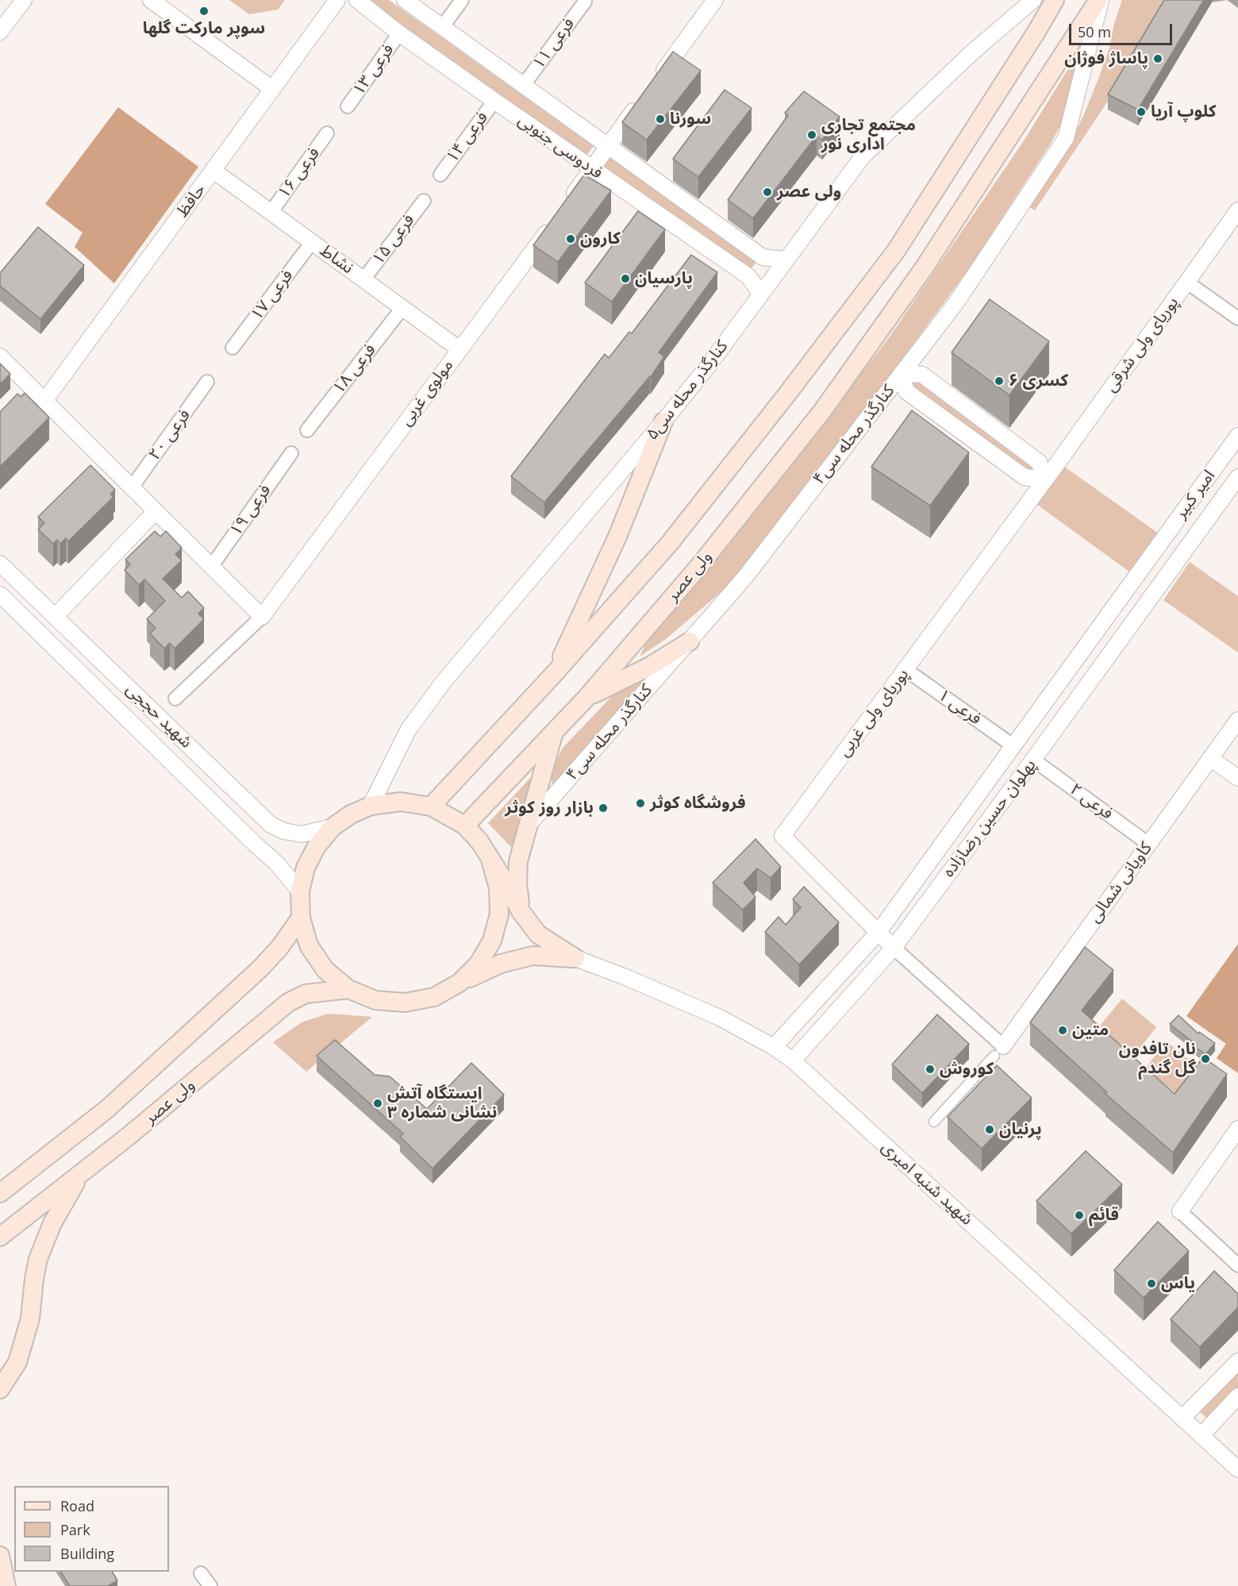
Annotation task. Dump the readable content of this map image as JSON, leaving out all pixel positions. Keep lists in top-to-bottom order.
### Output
{
  "streets": {
    "main road": ["ولی عصر"],
    "street": [
      "فرعی ۱۱",
      "فرعی ۱۳",
      "فرعی ۱۴",
      "فردوسی جنوبی",
      "فرعی ۱۶",
      "حافظ",
      "فرعی ۱۵",
      "نشاط",
      "فرعی ۱۷",
      "پوریای ولی شرقی",
      "فرعی ۱۸",
      "کنارگذر محله سی۵",
      "مولوی غربی",
      "فرعی ۲۰",
      "کنارگذر محله سی۴",
      "امیر کبیر",
      "فرعی ۱۹",
      "فرعی ۱",
      "پوریای ولی غربی",
      "شهید حججی",
      "فرعی ۲",
      "پهلوان حسین رضازاده",
      "کاویانی شمالی",
      "شهید شنبه امیری"
    ]
  },
  "crossings": [
    ["فرعی ۱۱", "فردوسی جنوبی"],
    ["فرعی ۱۳", "فردوسی جنوبی"],
    ["فرعی ۱۴", "فردوسی جنوبی"],
    ["فردوسی جنوبی", "کنارگذر محله سی۵"],
    ["فرعی ۱۶", "نشاط"],
    ["حافظ", "نشاط"],
    ["فرعی ۱۵", "نشاط"],
    ["نشاط", "فرعی ۱۷"],
    ["نشاط", "فرعی ۱۸"],
    ["نشاط", "مولوی غربی"],
    ["پوریای ولی شرقی", "پوریای ولی غربی"],
    ["کنارگذر محله سی۴", "ولی عصر"],
    ["امیر کبیر", "پهلوان حسین رضازاده"],
    ["فرعی ۱", "پوریای ولی غربی"],
    ["فرعی ۱", "پهلوان حسین رضازاده"],
    ["پوریای ولی غربی", "پهلوان حسین رضازاده"],
    ["فرعی ۲", "پهلوان حسین رضازاده"],
    ["فرعی ۲", "کاویانی شمالی"],
    ["پهلوان حسین رضازاده", "شهید شنبه امیری"]
  ],
  "places": [
    "سوپر مارکت گلها",
    "پاساژ فوژان",
    "کلوپ آریا",
    "سورنا",
    "مجتمع تجاری اداری نور",
    "ولی عصر",
    "کارون",
    "پارسیان",
    "کسری ۶",
    "فروشگاه کوثر",
    "بازار روز کوثر",
    "متین",
    "نان تافدون گل گندم",
    "کوروش",
    "ایستگاه آتش نشانی شماره ۳",
    "پرنیان",
    "قائم",
    "یاس"
  ],
  "legend": ["Road", "Park", "Building"],
  "scale_bar": "50 m"
}
